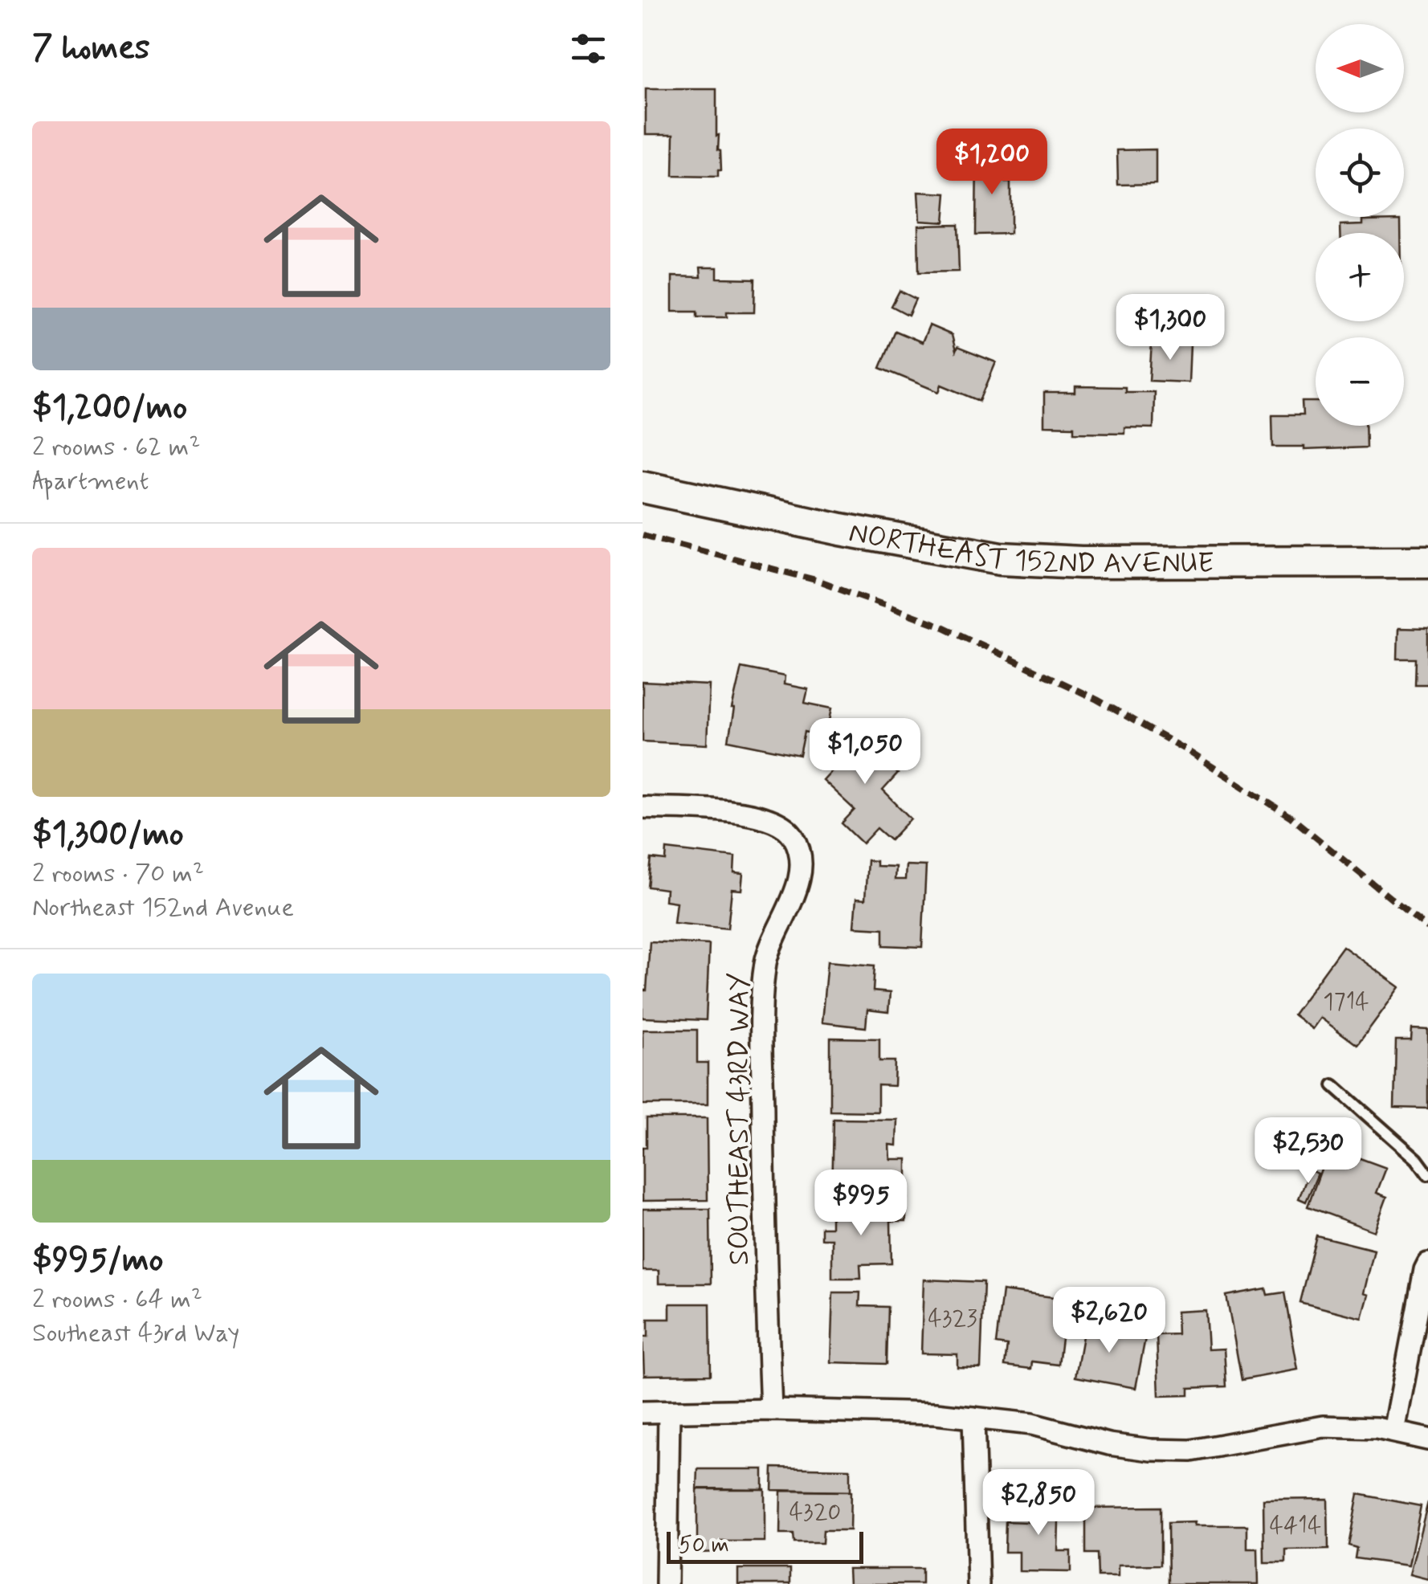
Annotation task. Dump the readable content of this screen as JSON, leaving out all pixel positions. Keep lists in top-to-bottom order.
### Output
{
  "streets": {
    "street": ["NORTHEAST 152ND AVENUE", "SOUTHEAST 43RD WAY"]
  },
  "house_numbers": [
    "1714",
    "4323",
    "4320",
    "4414"
  ],
  "scale_bar": "50 m",
  "north": "left",
  "page": {
    "heading": "7 homes",
    "map_buttons": ["+", "−"],
    "list": [
      {
        "name": "$1,200/mo",
        "note": "2 rooms · 62 m² · Apartment"
      },
      {
        "name": "$1,300/mo",
        "note": "2 rooms · 70 m² · Northeast 152nd Avenue"
      },
      {
        "name": "$995/mo",
        "note": "2 rooms · 64 m² · Southeast 43rd Way"
      }
    ],
    "price": [
      "$1,200",
      "$1,300",
      "$1,050",
      "$2,530",
      "$995",
      "$2,620",
      "$2,850"
    ],
    "scale": "50 m"
  }
}
